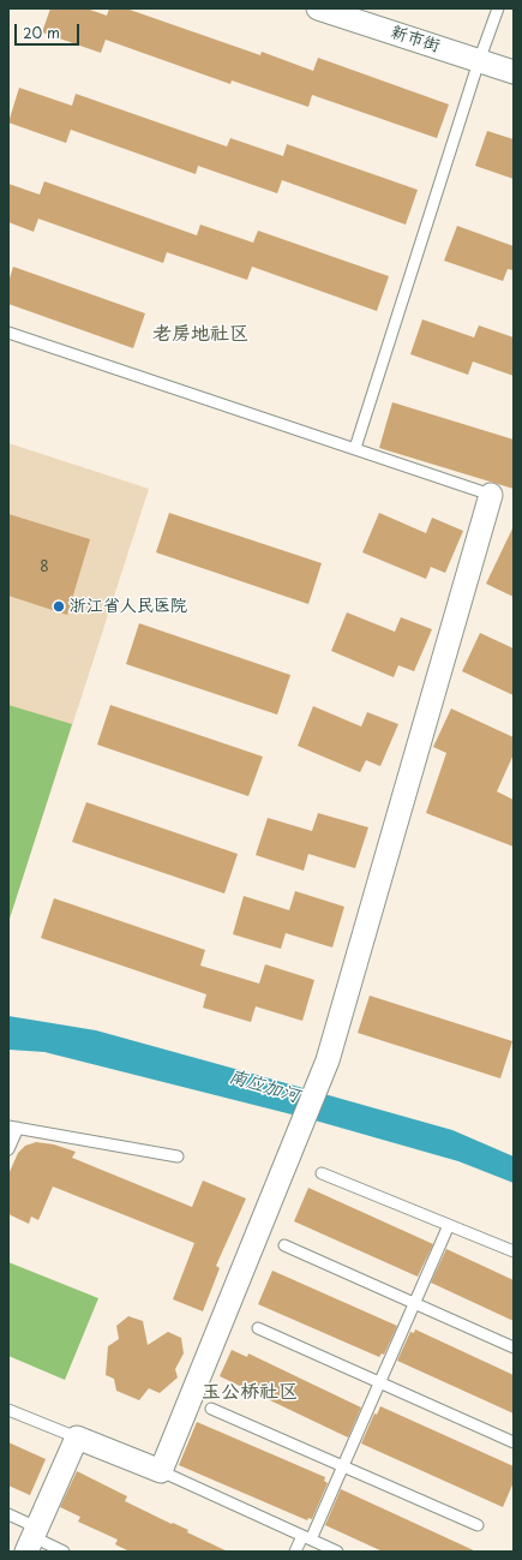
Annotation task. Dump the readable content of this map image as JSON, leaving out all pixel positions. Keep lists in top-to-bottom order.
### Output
{
  "streets": {
    "street": ["新市街"]
  },
  "districts": ["老房地社区", "玉公桥社区"],
  "water": ["南应加河"],
  "places": ["浙江省人民医院"],
  "house_numbers": ["8"],
  "scale_bar": "20 m"
}
